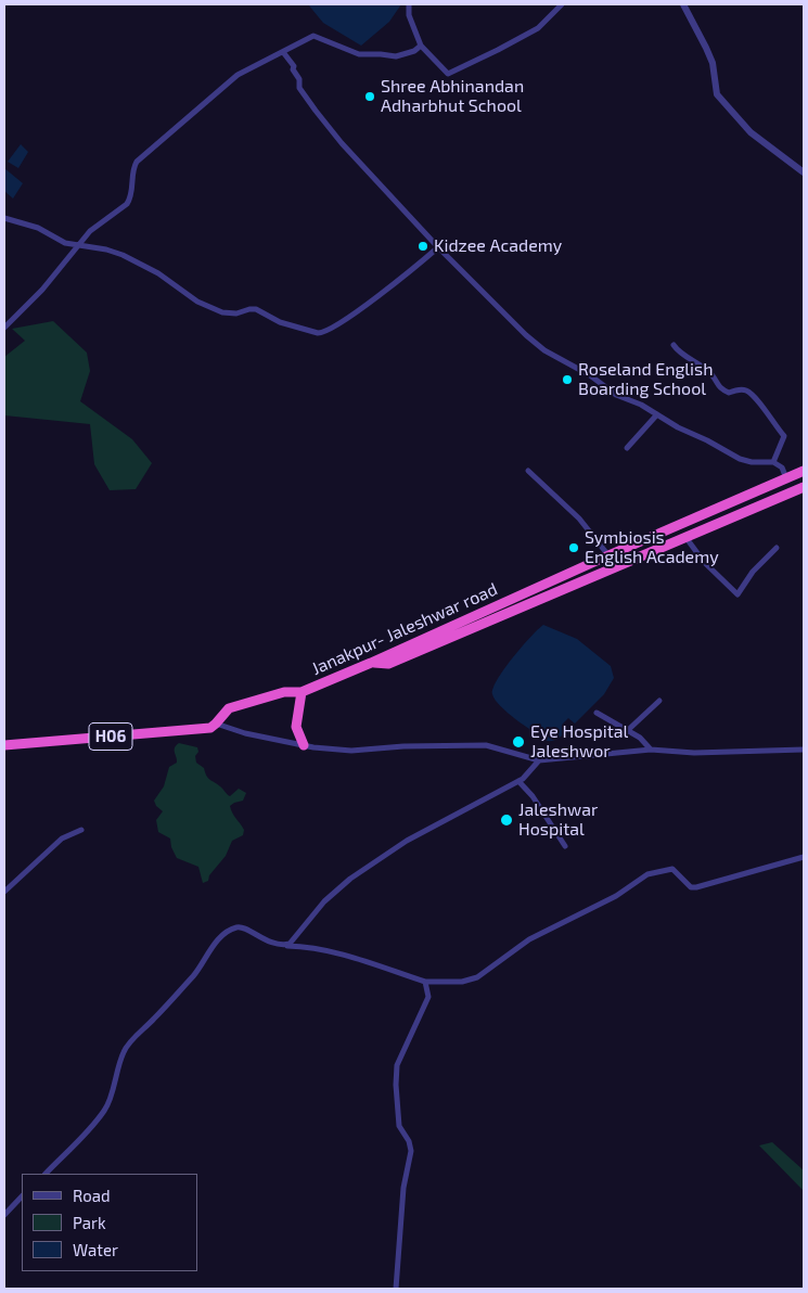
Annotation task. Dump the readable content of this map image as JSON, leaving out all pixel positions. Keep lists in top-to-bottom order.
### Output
{
  "streets": {
    "highway": ["Janakpur- Jaleshwar road", "H06"]
  },
  "crossings": [
    ["Janakpur- Jaleshwar road", "H06"]
  ],
  "places": [
    "Shree Abhinandan Adharbhut School",
    "Kidzee Academy",
    "Roseland English Boarding School",
    "Symbiosis English Academy",
    "Eye Hospital Jaleshwor",
    "Jaleshwar Hospital"
  ],
  "legend": ["Road", "Park", "Water"]
}
